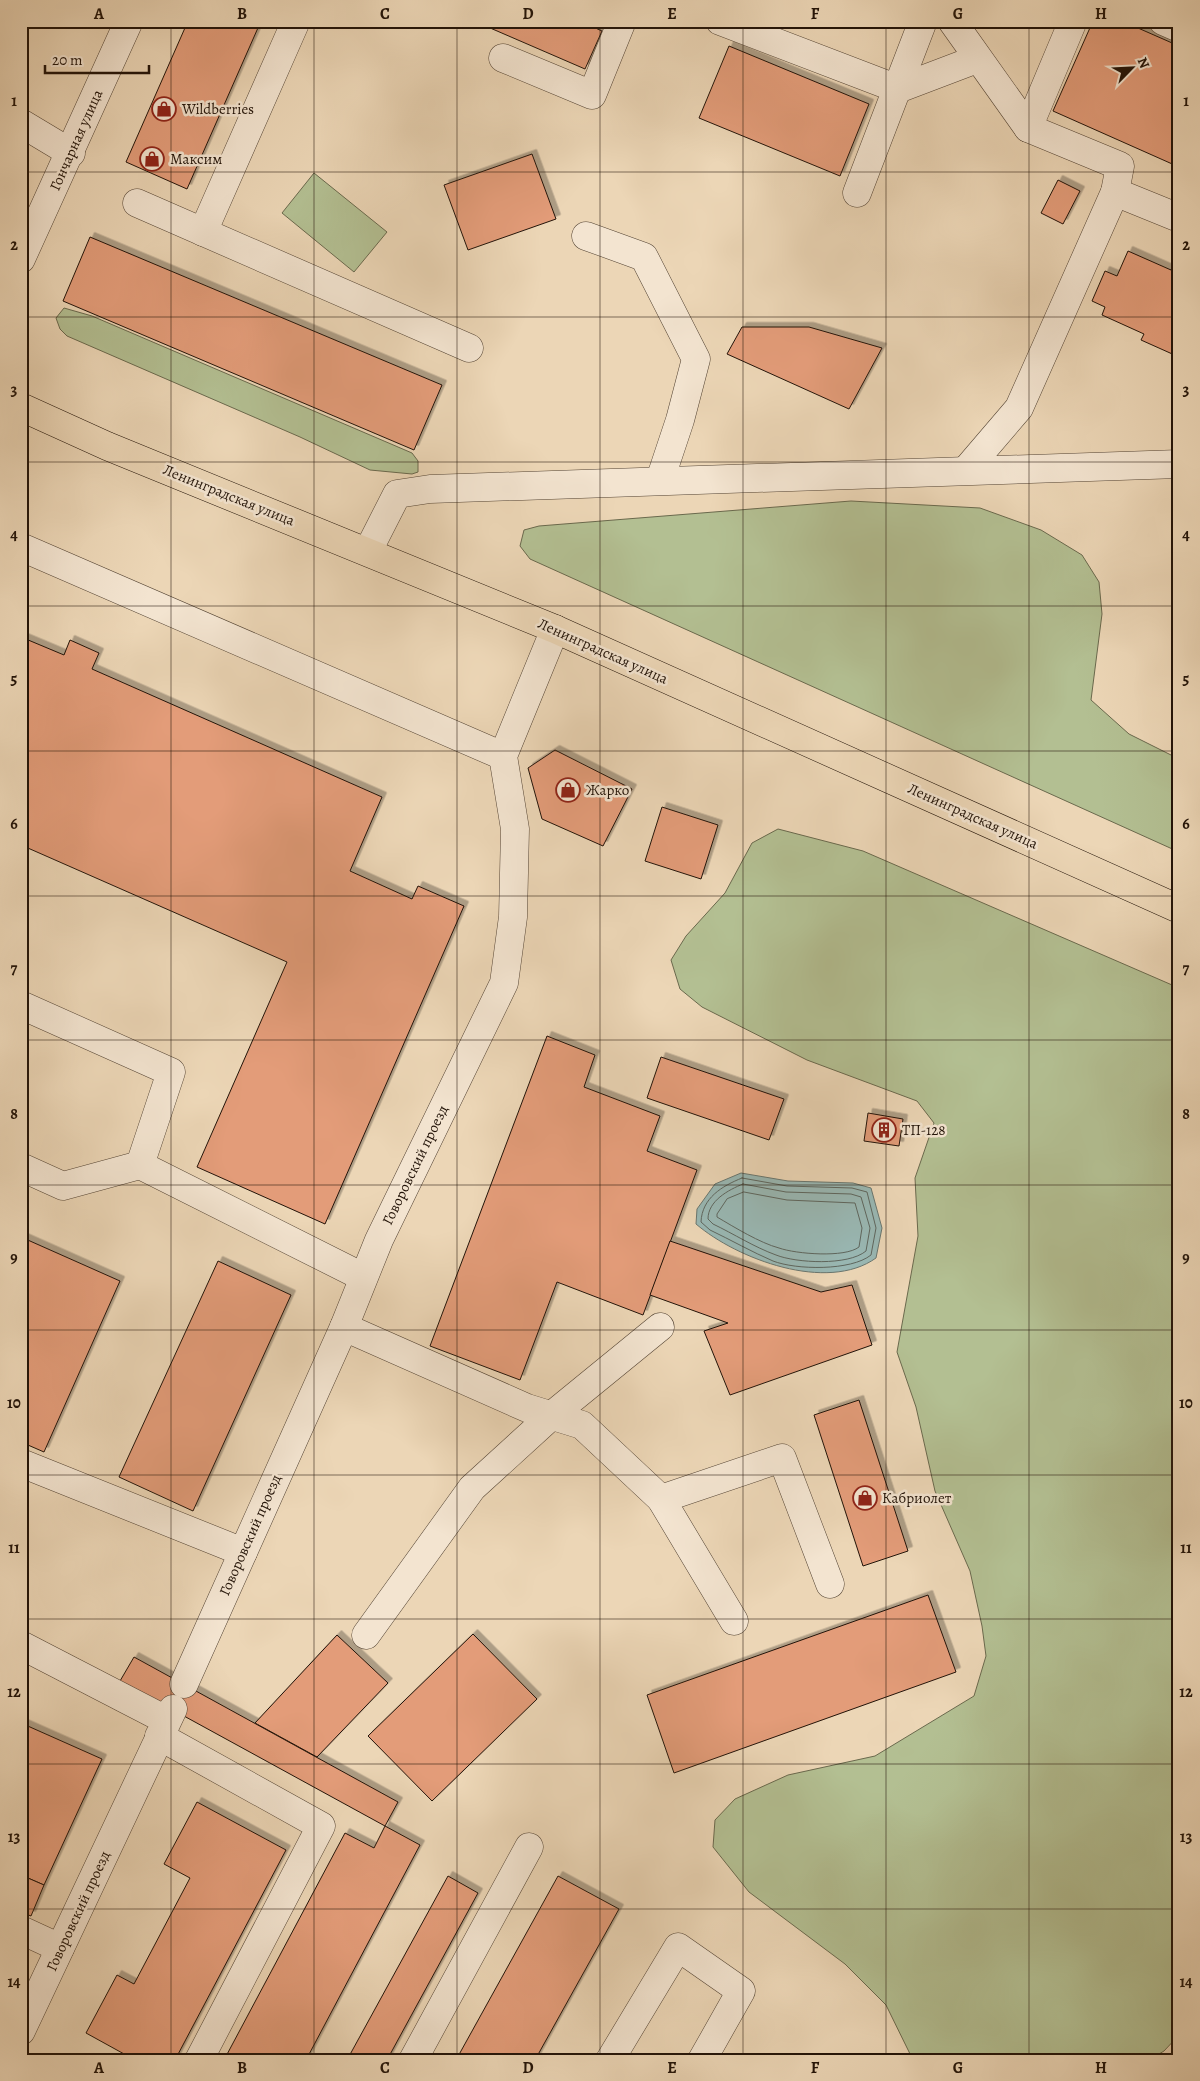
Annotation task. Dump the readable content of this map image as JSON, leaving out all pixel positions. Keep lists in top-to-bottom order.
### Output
{
  "streets": {
    "main road": ["Ленинградская улица"],
    "street": ["Гончарная улица", "Говоровский проезд"]
  },
  "places": {
    "shop": [
      "Wildberries",
      "Максим",
      "Жарко",
      "Кабриолет"
    ],
    "building": ["ТП-128"]
  },
  "scale_bar": "20 m",
  "north": "top right",
  "grid": {
    "columns": [
      "A",
      "B",
      "C",
      "D",
      "E",
      "F",
      "G",
      "H"
    ],
    "rows": [
      "1",
      "2",
      "3",
      "4",
      "5",
      "6",
      "7",
      "8",
      "9",
      "10",
      "11",
      "12",
      "13",
      "14"
    ]
  }
}
